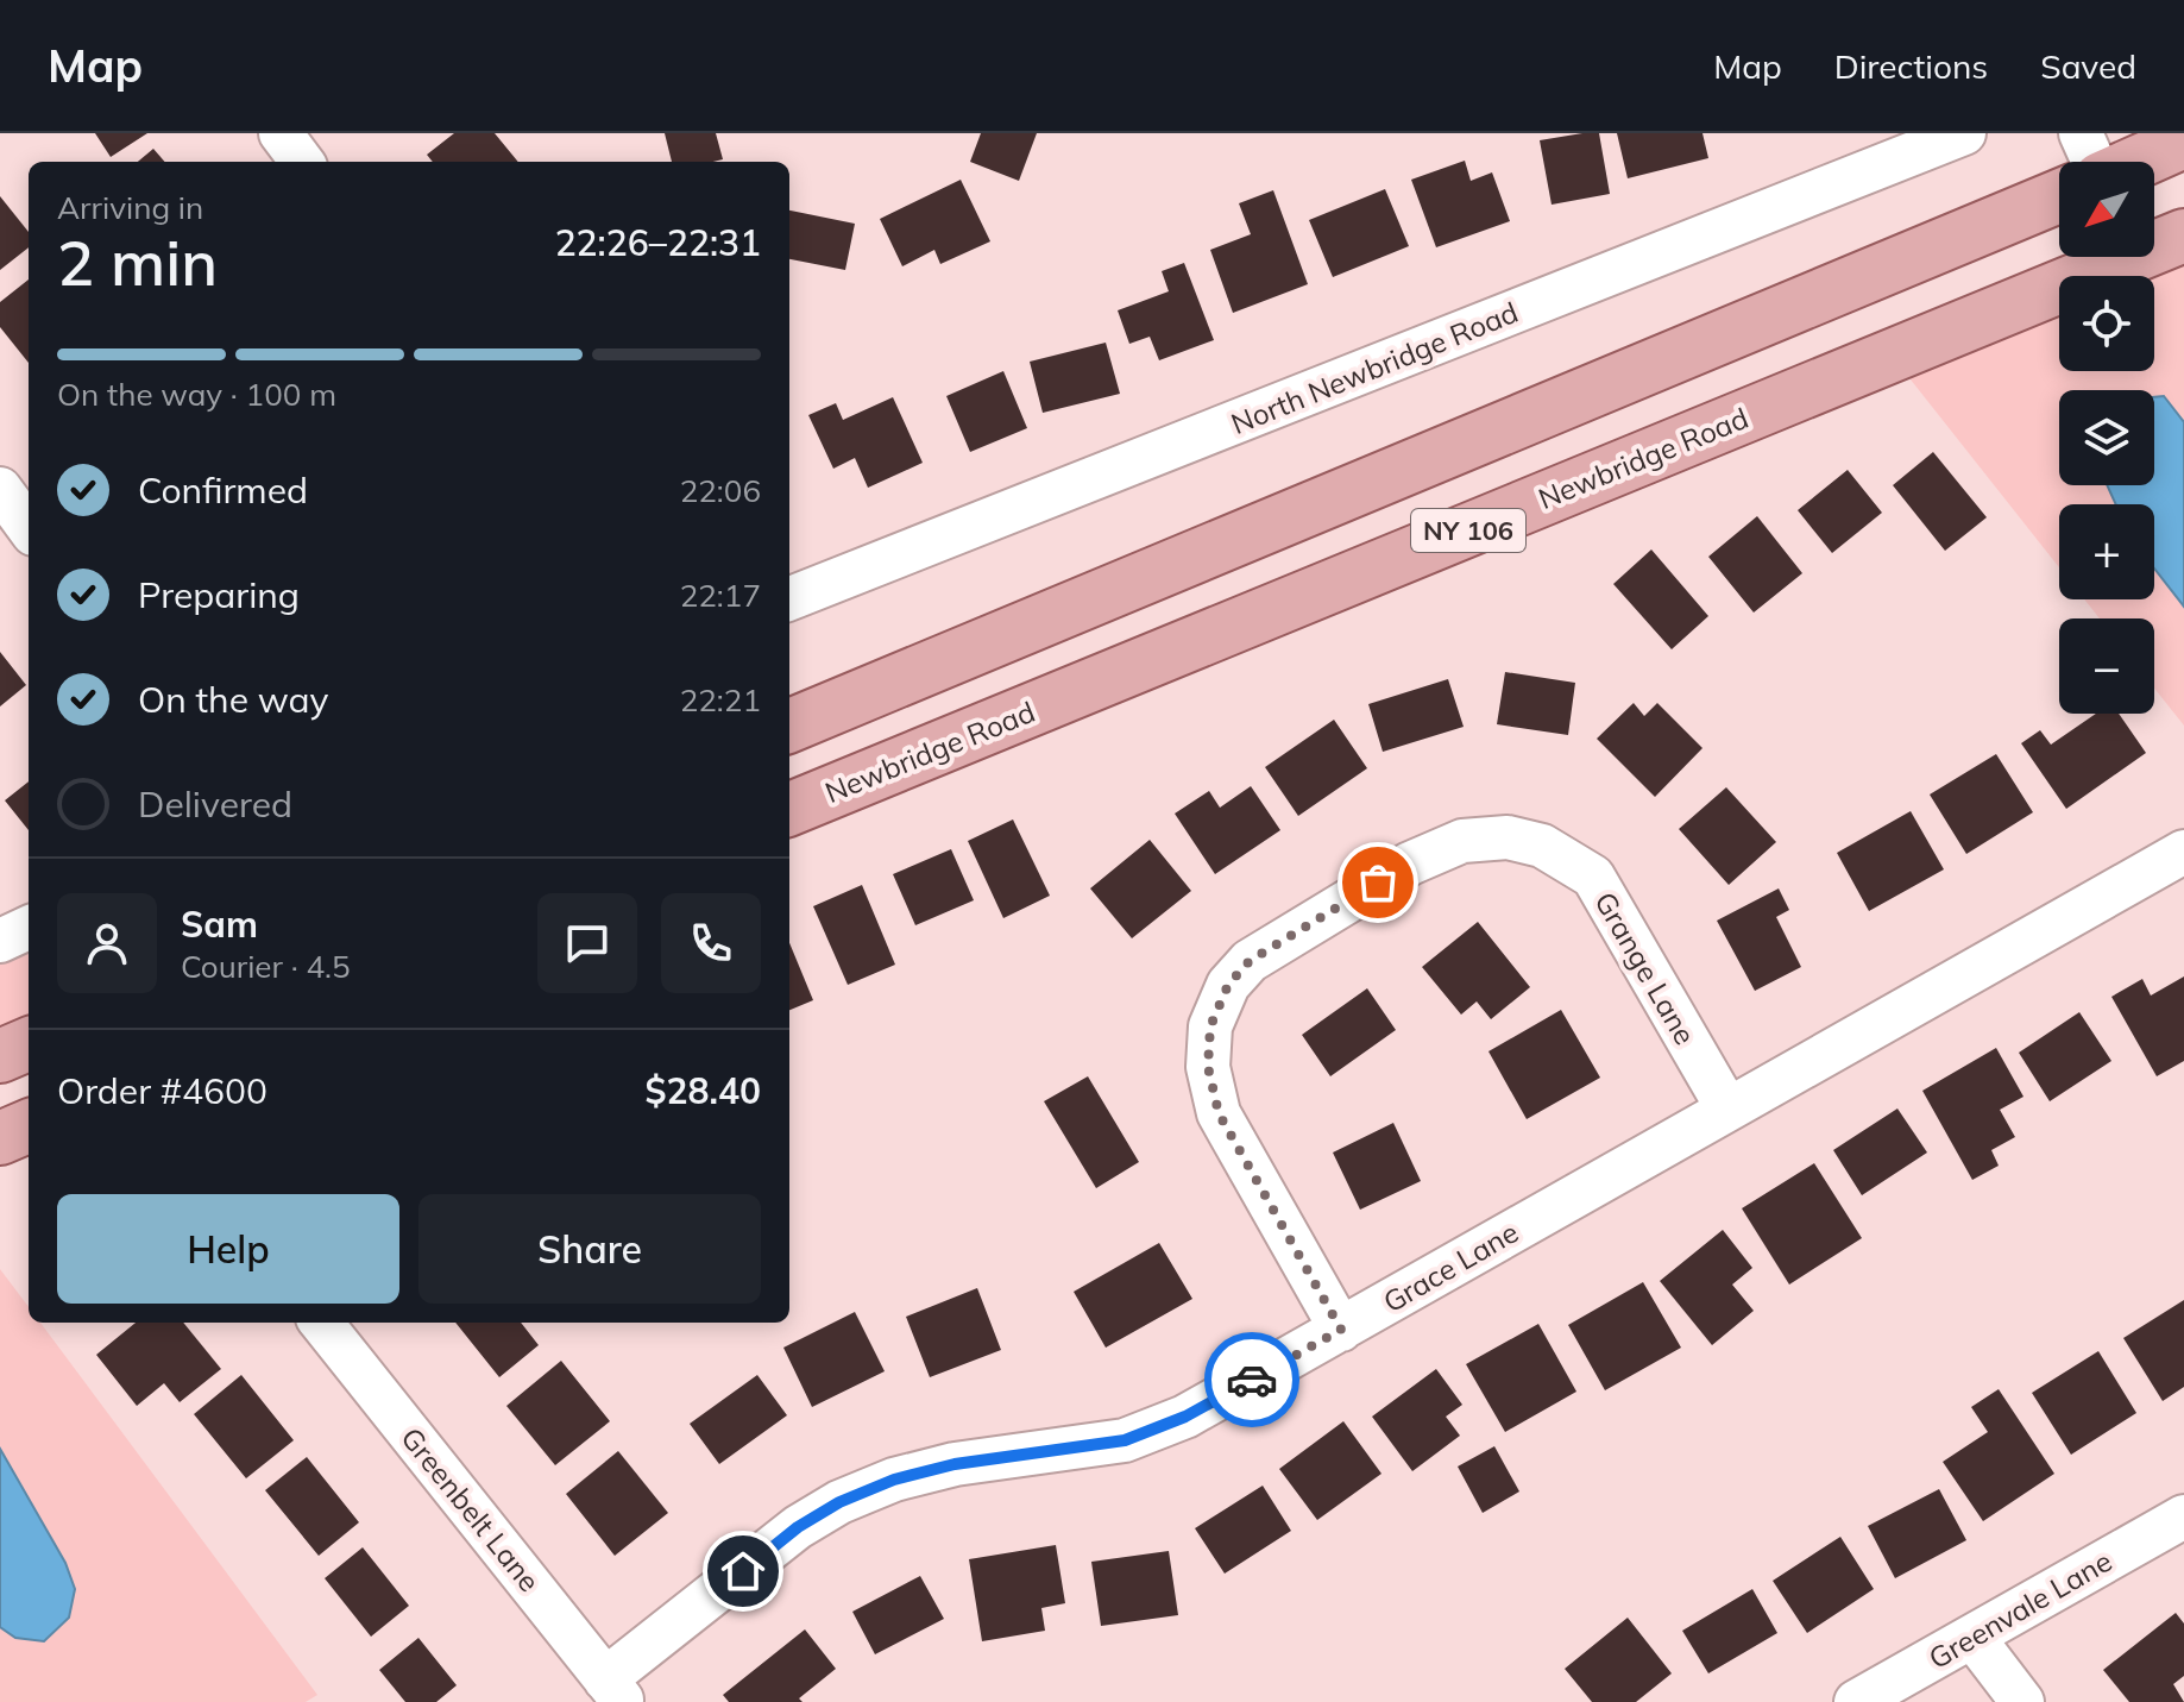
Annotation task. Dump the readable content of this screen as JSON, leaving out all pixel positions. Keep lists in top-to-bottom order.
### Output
{
  "streets": {
    "main road": ["Newbridge Road", "NY 106"],
    "street": [
      "North Newbridge Road",
      "Grange Lane",
      "Grace Lane",
      "Greenbelt Lane",
      "Greenvale Lane"
    ]
  },
  "crossings": [
    ["Grange Lane", "Grace Lane"],
    ["Grace Lane", "Greenbelt Lane"]
  ],
  "north": "bottom left",
  "page": {
    "header": "Map",
    "nav": ["Map", "Directions", "Saved"],
    "map_buttons": ["+", "−"],
    "heading": ["2 min", "Arriving in", "22:26–22:31"],
    "panel": [
      "Sam",
      "Courier · 4.5",
      "Order #4600",
      "$28.40"
    ],
    "bar": "On the way · 100 m",
    "list": [
      ["Confirmed", "22:06"],
      ["Preparing", "22:17"],
      ["On the way", "22:21"],
      "Delivered"
    ],
    "buttons": ["Help", "Share"]
  }
}
